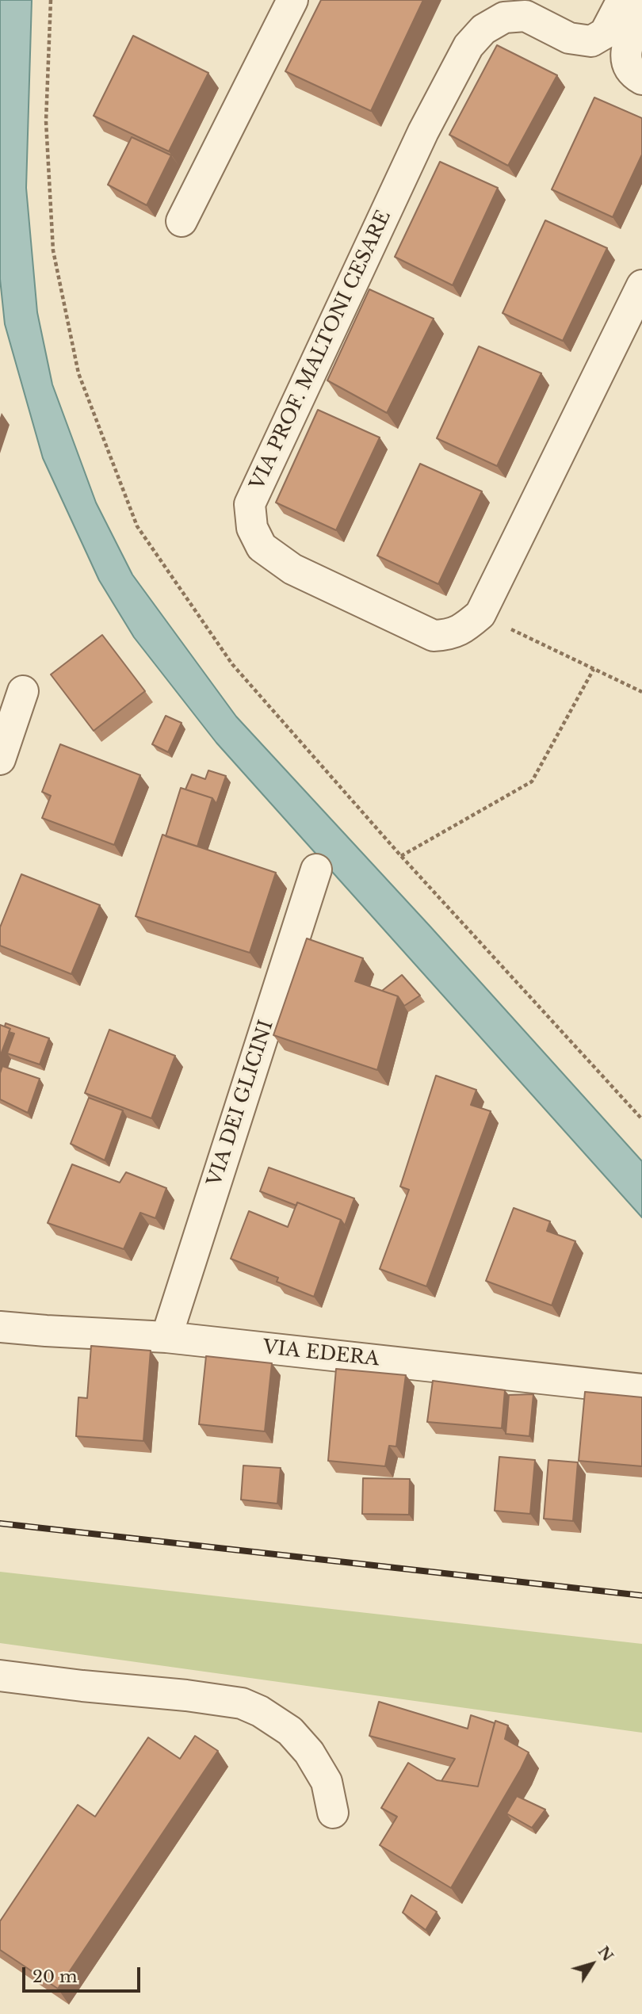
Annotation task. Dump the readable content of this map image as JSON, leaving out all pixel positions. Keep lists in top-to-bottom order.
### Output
{
  "streets": {
    "street": ["VIA PROF. MALTONI CESARE", "VIA DEI GLICINI", "VIA EDERA"]
  },
  "crossings": [
    ["VIA DEI GLICINI", "VIA EDERA"]
  ],
  "scale_bar": "20 m",
  "north": "top right"
}
